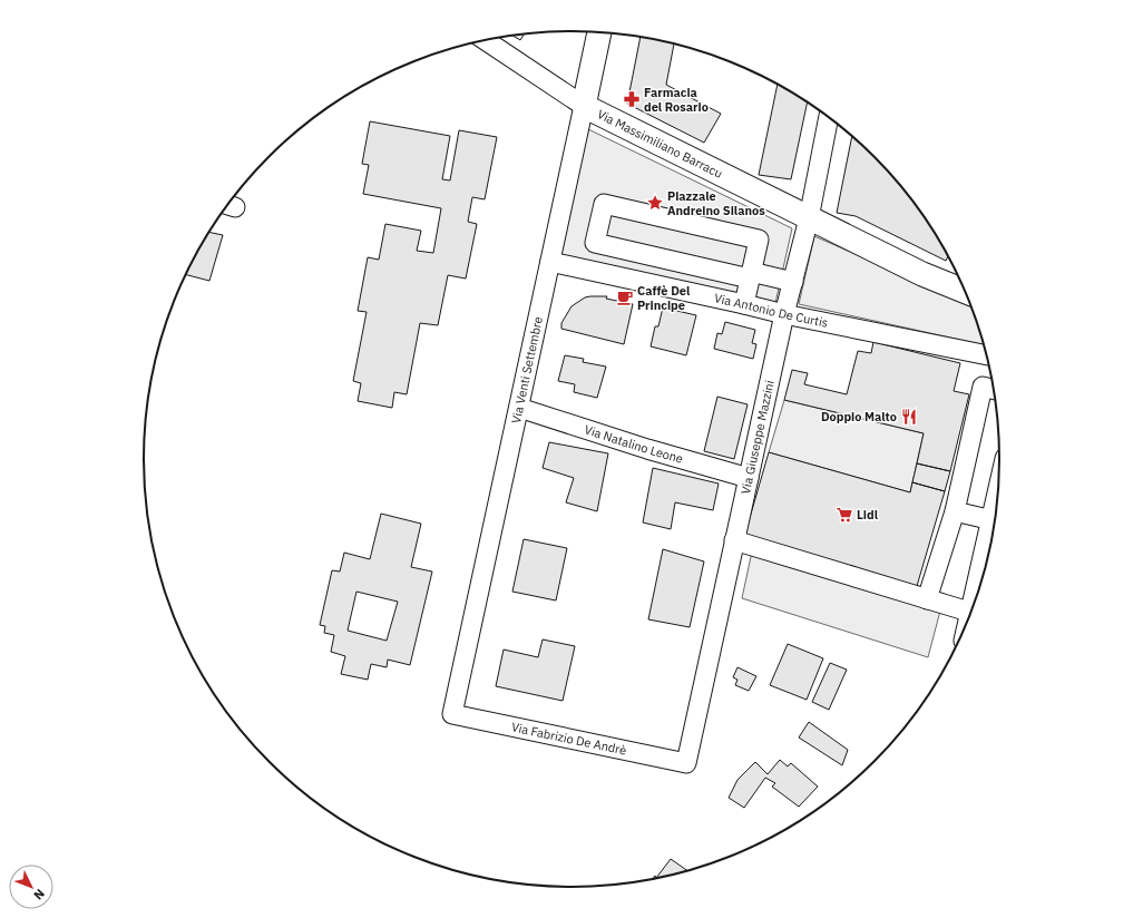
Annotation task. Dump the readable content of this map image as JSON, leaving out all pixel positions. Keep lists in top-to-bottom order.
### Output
{
  "streets": {
    "main road": ["Via Massimiliano Barracu", "Via Venti Settembre"],
    "street": [
      "Via Antonio De Curtis",
      "Via Giuseppe Mazzini",
      "Via Natalino Leone",
      "Via Fabrizio De Andrè"
    ]
  },
  "crossings": [
    ["Via Massimiliano Barracu", "Via Venti Settembre"],
    ["Via Massimiliano Barracu", "Via Giuseppe Mazzini"],
    ["Via Antonio De Curtis", "Via Venti Settembre"],
    ["Via Antonio De Curtis", "Via Giuseppe Mazzini"],
    ["Via Venti Settembre", "Via Natalino Leone"],
    ["Via Venti Settembre", "Via Fabrizio De Andrè"],
    ["Via Giuseppe Mazzini", "Via Natalino Leone"],
    ["Via Giuseppe Mazzini", "Via Fabrizio De Andrè"]
  ],
  "places": {
    "pharmacy": ["Farmacia del Rosario"],
    "place": ["Piazzale Andreino Silanos"],
    "cafe": ["Caffè Del Principe"],
    "restaurant": ["Doppio Malto"],
    "supermarket": ["Lidl"]
  },
  "north": "bottom right"
}
